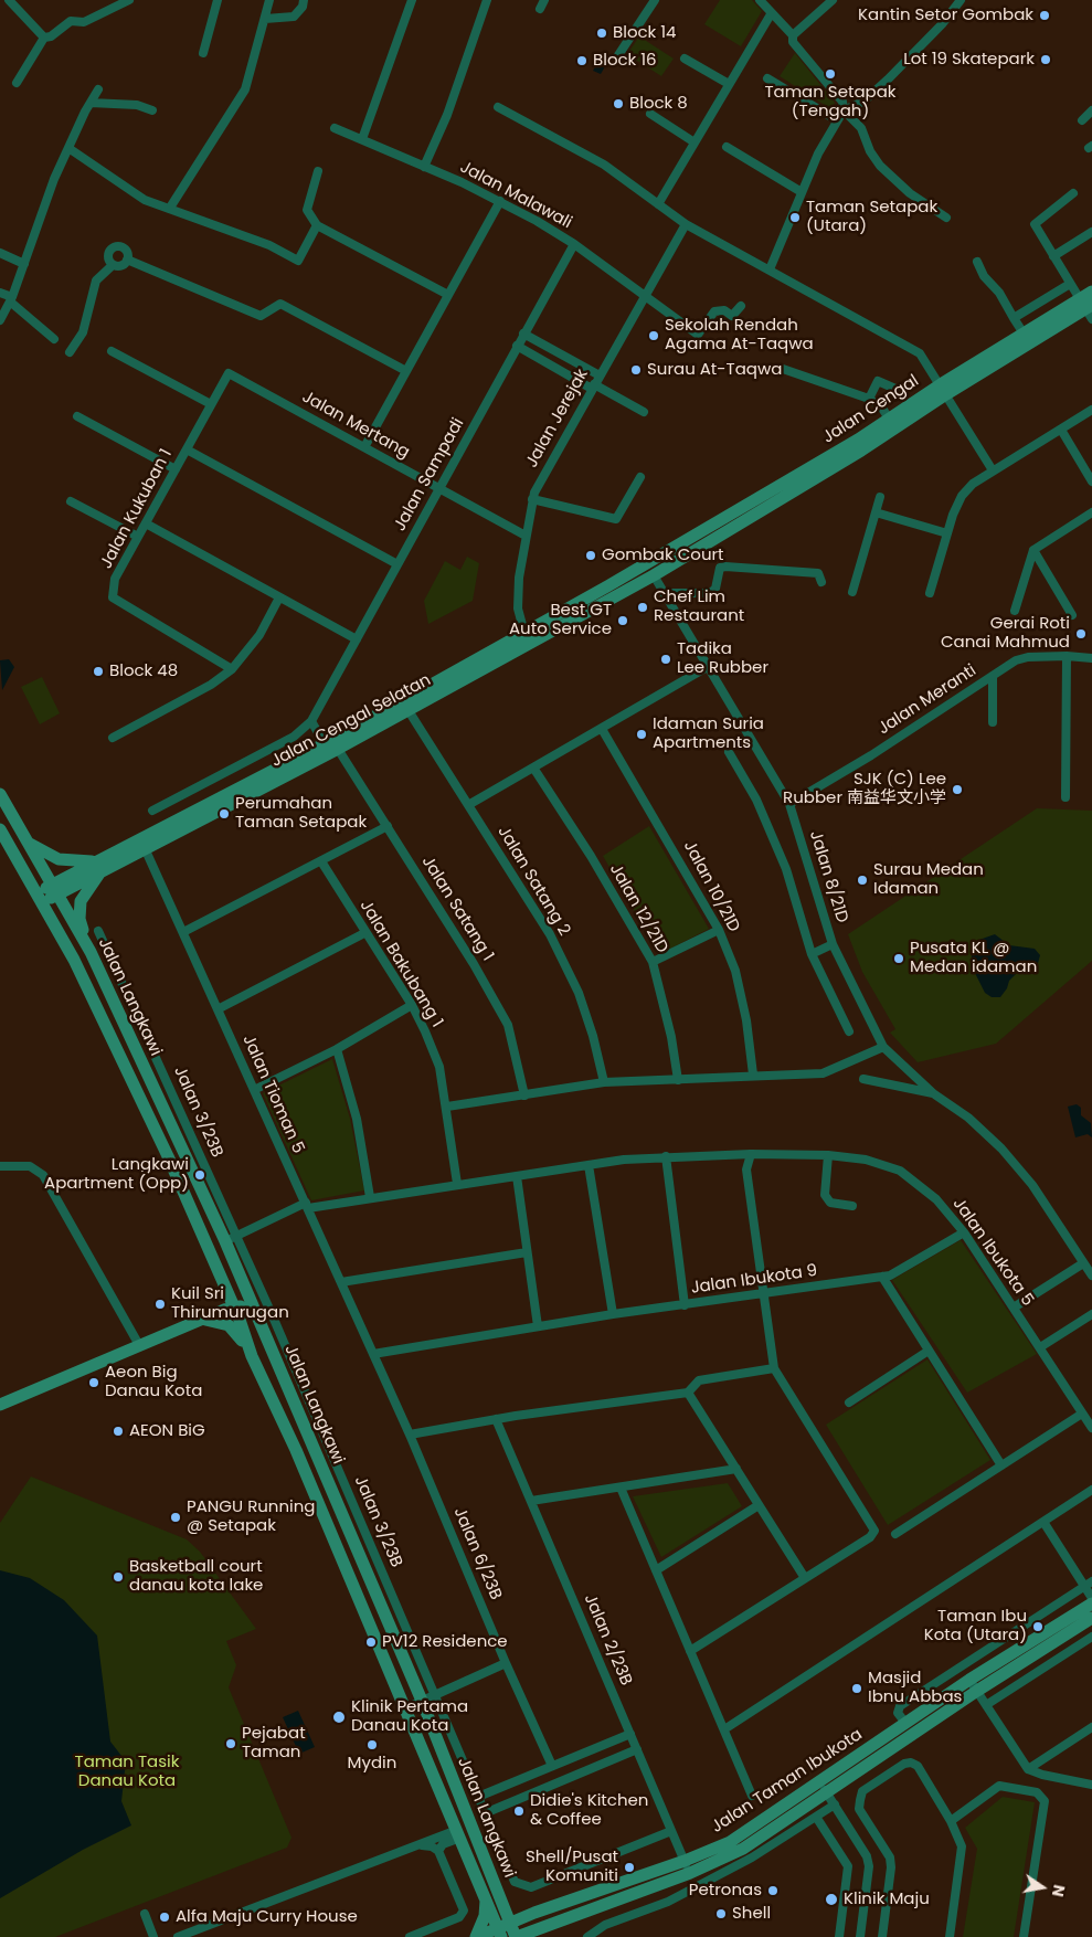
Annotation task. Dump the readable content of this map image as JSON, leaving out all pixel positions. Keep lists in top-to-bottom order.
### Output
{
  "streets": {
    "street": [
      "Jalan Malawali",
      "Jalan Cengal",
      "Jalan Jerejak",
      "Jalan Mertang",
      "Jalan Sampadi",
      "Jalan Kukuban 1",
      "Jalan Meranti",
      "Jalan Cengal Selatan",
      "Jalan 8/21D",
      "Jalan Satang 2",
      "Jalan 10/21D",
      "Jalan Satang 1",
      "Jalan 12/21D",
      "Jalan Bakubang 1",
      "Jalan Langkawi",
      "Jalan Tioman 5",
      "Jalan 3/23B",
      "Jalan Ibukota 5",
      "Jalan Ibukota 9",
      "Jalan 6/23B",
      "Jalan 2/23B",
      "Jalan Taman Ibukota"
    ]
  },
  "crossings": [
    ["Jalan Malawali", "Jalan Jerejak"],
    ["Jalan Malawali", "Jalan Sampadi"],
    ["Jalan Cengal", "Jalan Cengal Selatan"],
    ["Jalan Jerejak", "Jalan Mertang"],
    ["Jalan Jerejak", "Jalan Cengal Selatan"],
    ["Jalan Mertang", "Jalan Sampadi"],
    ["Jalan Mertang", "Jalan Kukuban 1"],
    ["Jalan Meranti", "Jalan 8/21D"],
    ["Jalan Cengal Selatan", "Jalan 8/21D"],
    ["Jalan Cengal Selatan", "Jalan Satang 2"],
    ["Jalan Cengal Selatan", "Jalan Satang 1"],
    ["Jalan Cengal Selatan", "Jalan Langkawi"],
    ["Jalan Cengal Selatan", "Jalan Tioman 5"],
    ["Jalan Bakubang 1", "Jalan Ibukota 5"],
    ["Jalan Langkawi", "Jalan 3/23B"],
    ["Jalan Langkawi", "Jalan Ibukota 5"],
    ["Jalan Langkawi", "Jalan Taman Ibukota"],
    ["Jalan Tioman 5", "Jalan Ibukota 5"],
    ["Jalan Tioman 5", "Jalan Ibukota 9"],
    ["Jalan Tioman 5", "Jalan 6/23B"],
    ["Jalan 3/23B", "Jalan Ibukota 5"],
    ["Jalan 3/23B", "Jalan 2/23B"],
    ["Jalan Ibukota 5", "Jalan Ibukota 9"],
    ["Jalan Ibukota 9", "Jalan 6/23B"],
    ["Jalan 2/23B", "Jalan Taman Ibukota"]
  ],
  "parks": ["Taman Tasik Danau Kota"],
  "places": [
    "Kantin Setor Gombak",
    "Block 14",
    "Lot 19 Skatepark",
    "Block 16",
    "Taman Setapak (Tengah)",
    "Block 8",
    "Taman Setapak (Utara)",
    "Sekolah Rendah Agama At-Taqwa",
    "Surau At-Taqwa",
    "Gombak Court",
    "Chef Lim Restaurant",
    "Best GT Auto Service",
    "Gerai Roti Canai Mahmud",
    "Tadika Lee Rubber",
    "Block 48",
    "Idaman Suria Apartments",
    "SJK (C) Lee Rubber 南益华文小学",
    "Perumahan Taman Setapak",
    "Surau Medan Idaman",
    "Pusata KL @ Medan idaman",
    "Langkawi Apartment (Opp)",
    "Kuil Sri Thirumurugan",
    "Aeon Big Danau Kota",
    "AEON BiG",
    "PANGU Running @ Setapak",
    "Basketball court danau kota lake",
    "Taman Ibu Kota (Utara)",
    "PV12 Residence",
    "Masjid Ibnu Abbas",
    "Klinik Pertama Danau Kota",
    "Pejabat Taman",
    "Mydin",
    "Didie's Kitchen & Coffee",
    "Shell/Pusat Komuniti",
    "Petronas",
    "Klinik Maju",
    "Shell",
    "Alfa Maju Curry House"
  ],
  "north": "right"
}
